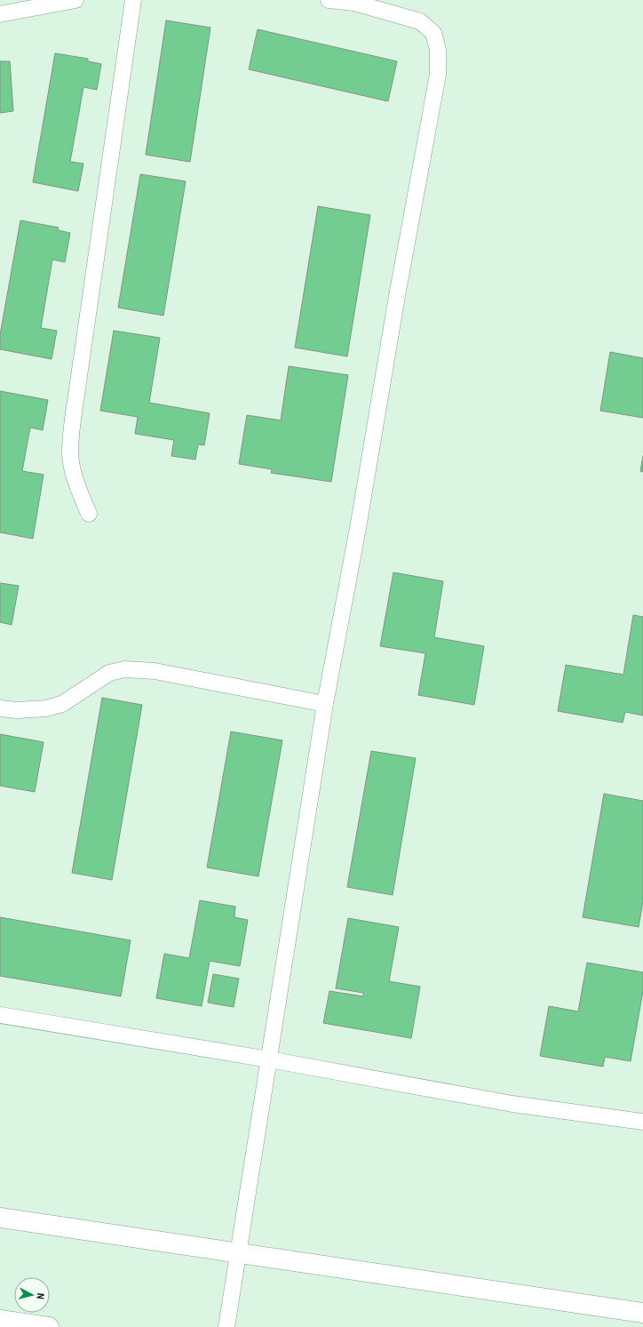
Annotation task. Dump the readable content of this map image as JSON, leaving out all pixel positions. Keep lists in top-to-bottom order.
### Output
{
  "north": "right"
}
